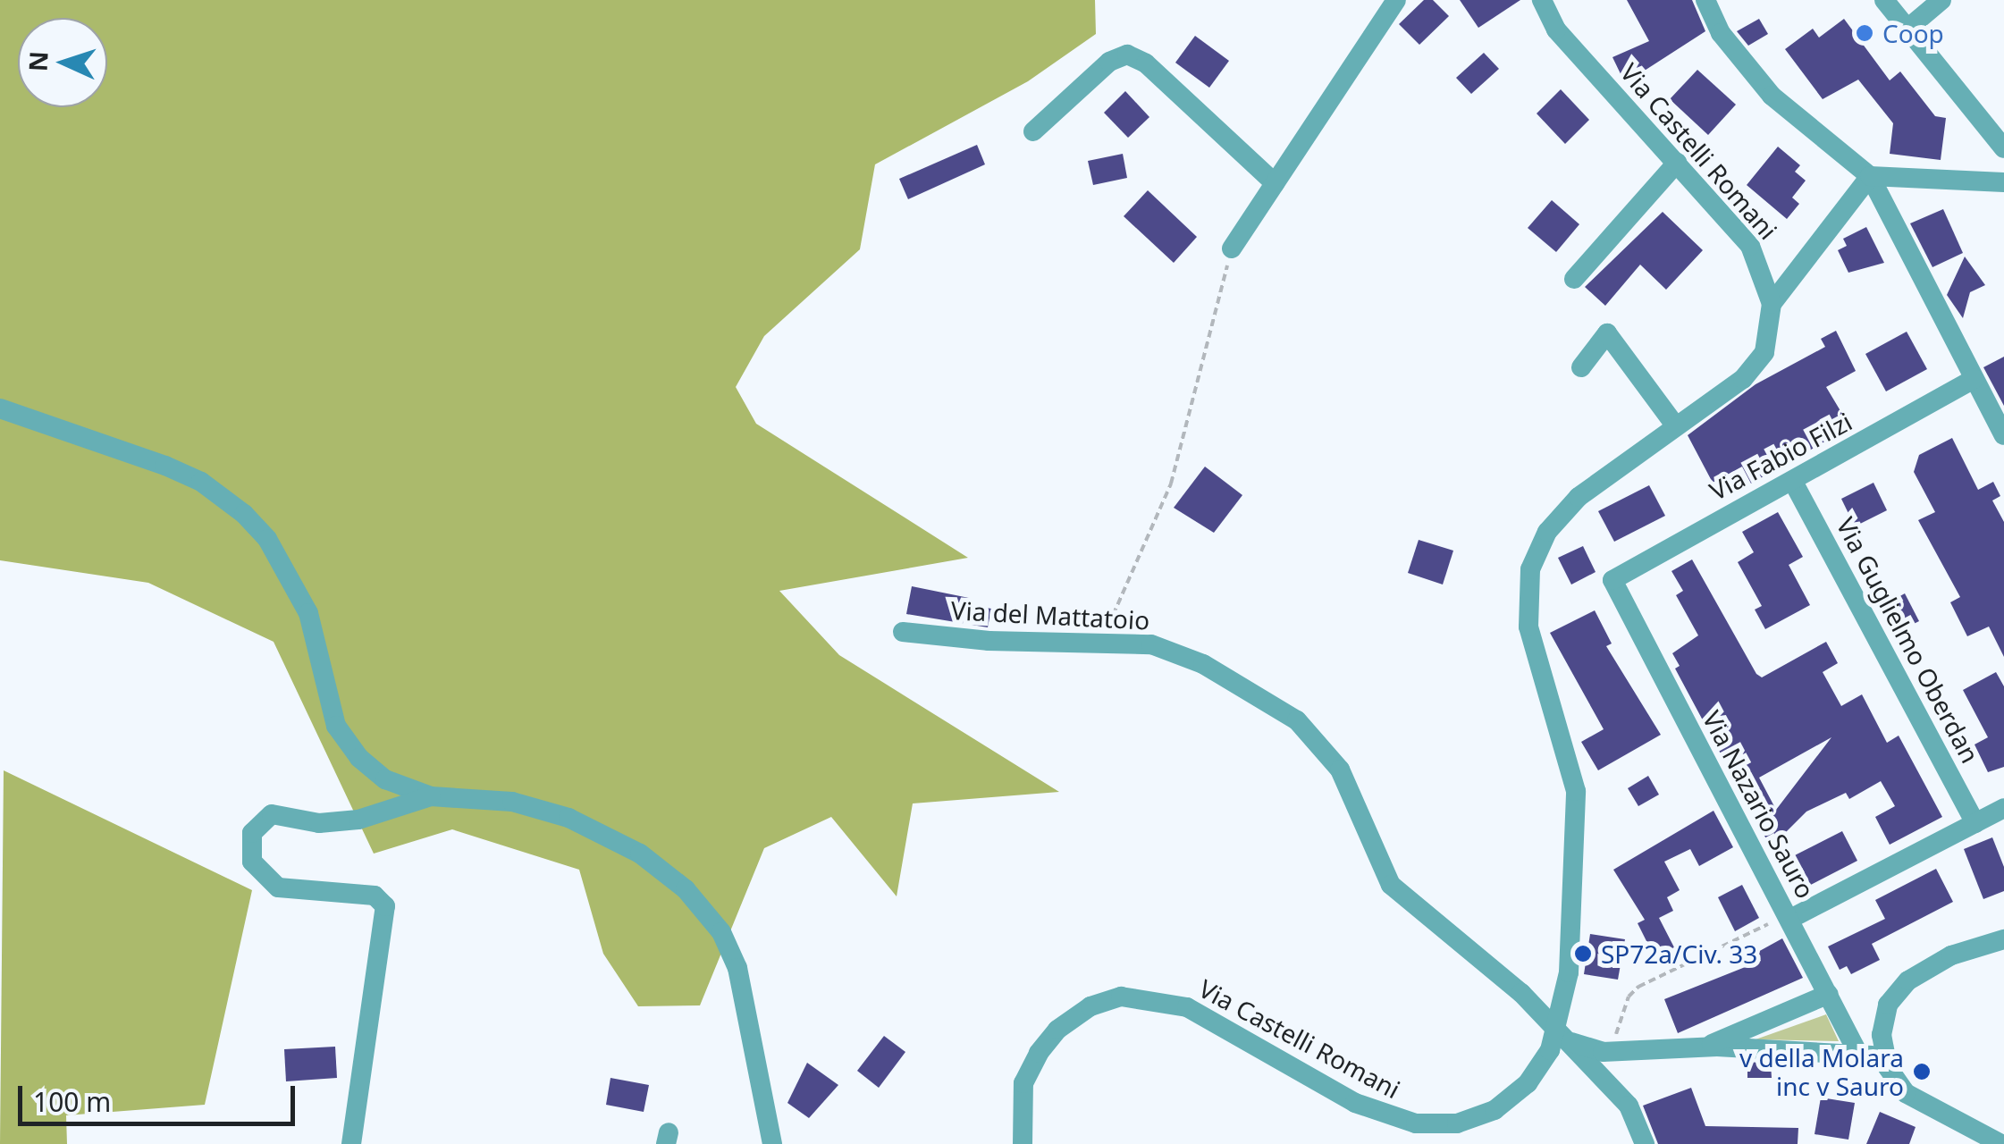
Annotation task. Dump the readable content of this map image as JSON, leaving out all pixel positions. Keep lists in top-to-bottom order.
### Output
{
  "streets": {
    "street": [
      "Via Castelli Romani",
      "Via Fabio Filzi",
      "Via del Mattatoio",
      "Via Guglielmo Oberdan",
      "Via Nazario Sauro"
    ]
  },
  "crossings": [
    ["Via Castelli Romani", "Via del Mattatoio"],
    ["Via Fabio Filzi", "Via Guglielmo Oberdan"],
    ["Via Fabio Filzi", "Via Nazario Sauro"]
  ],
  "places": ["Coop", "SP72a/Civ. 33", "v della Molara inc v Sauro"],
  "scale_bar": "100 m",
  "north": "left"
}
